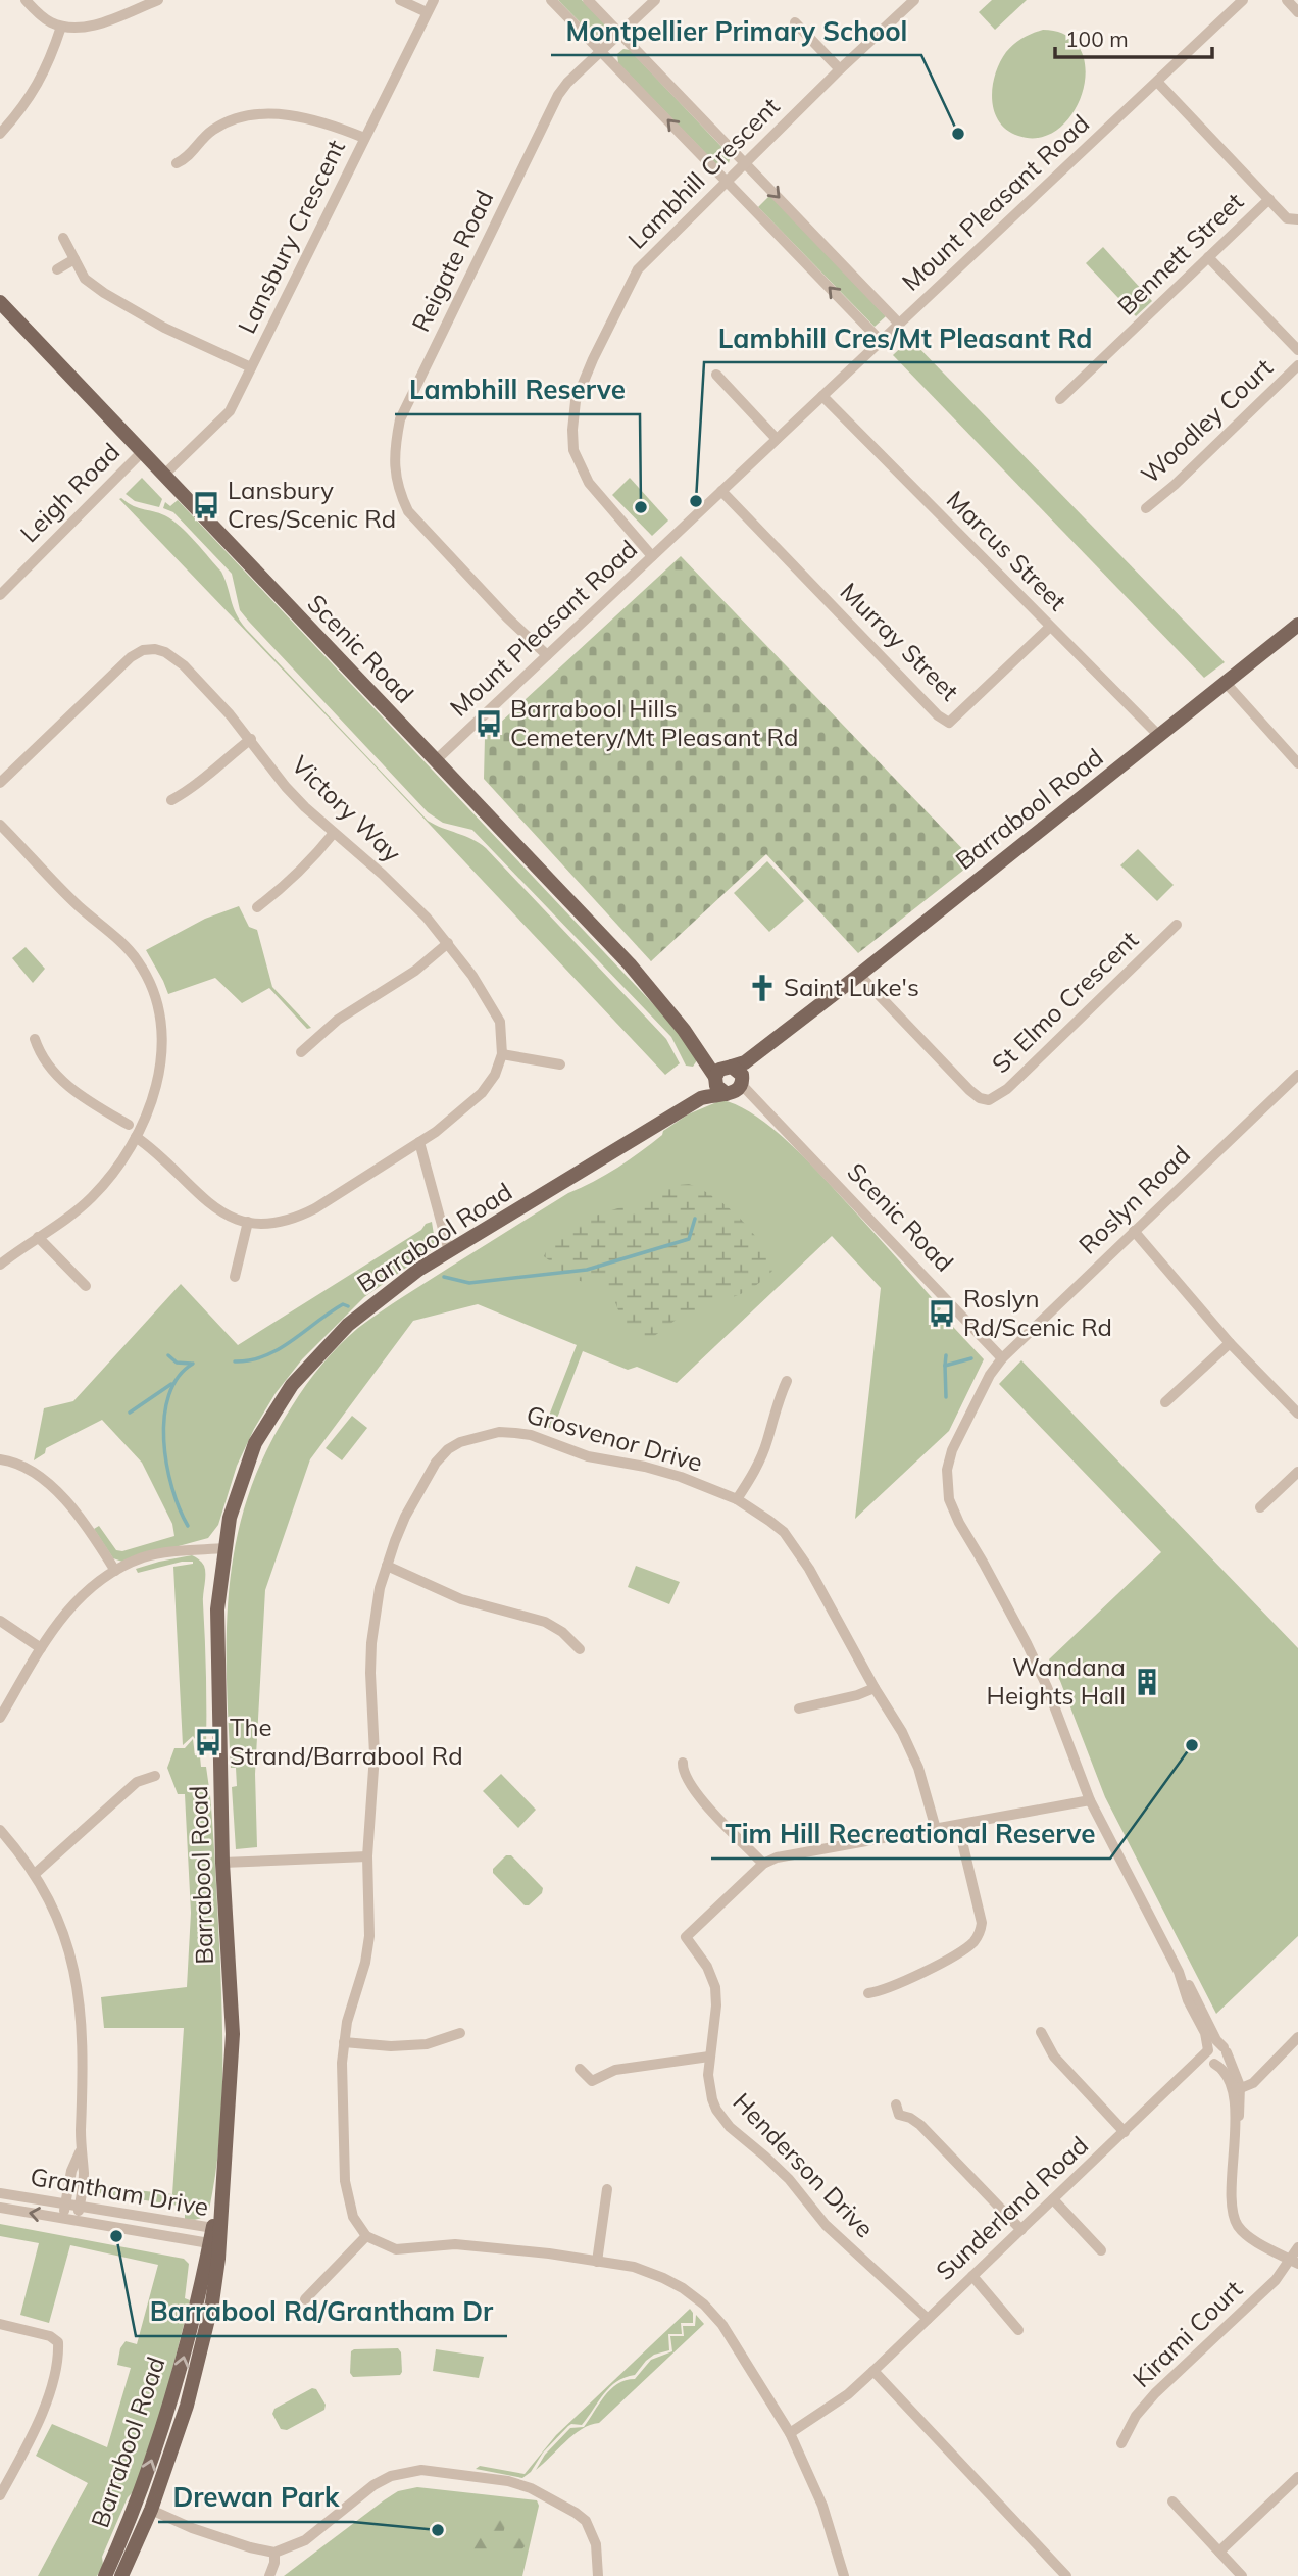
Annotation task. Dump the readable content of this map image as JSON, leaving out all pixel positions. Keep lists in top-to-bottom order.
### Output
{
  "streets": {
    "main road": ["Scenic Road", "Barrabool Road"],
    "street": [
      "Lambhill Crescent",
      "Mount Pleasant Road",
      "Lansbury Crescent",
      "Bennett Street",
      "Reigate Road",
      "Woodley Court",
      "Leigh Road",
      "Marcus Street",
      "Murray Street",
      "Victory Way",
      "St Elmo Crescent",
      "Roslyn Road",
      "Grosvenor Drive",
      "Henderson Drive",
      "Grantham Drive",
      "Sunderland Road",
      "Kirami Court"
    ]
  },
  "crossings": [
    ["Lambhill Crescent", "Mount Pleasant Road"],
    ["Mount Pleasant Road", "Reigate Road"],
    ["Mount Pleasant Road", "Marcus Street"],
    ["Mount Pleasant Road", "Murray Street"],
    ["Mount Pleasant Road", "Scenic Road"],
    ["Lansbury Crescent", "Scenic Road"],
    ["Leigh Road", "Scenic Road"],
    ["Marcus Street", "Murray Street"],
    ["Marcus Street", "Barrabool Road"],
    ["Scenic Road", "Barrabool Road"],
    ["Scenic Road", "Roslyn Road"],
    ["Barrabool Road", "St Elmo Crescent"],
    ["Barrabool Road", "Grantham Drive"],
    ["Henderson Drive", "Sunderland Road"]
  ],
  "places": {
    "other": [
      "Montpellier Primary School",
      "Lambhill Cres/Mt Pleasant Rd",
      "Lambhill Reserve",
      "Tim Hill Recreational Reserve",
      "Barrabool Rd/Grantham Dr",
      "Drewan Park"
    ],
    "bus stop": [
      "Lansbury Cres/Scenic Rd",
      "Barrabool Hills Cemetery/Mt Pleasant Rd",
      "Roslyn Rd/Scenic Rd",
      "The Strand/Barrabool Rd"
    ],
    "church": ["Saint Luke's"],
    "building": ["Wandana Heights Hall"]
  },
  "scale_bar": "100 m"
}
